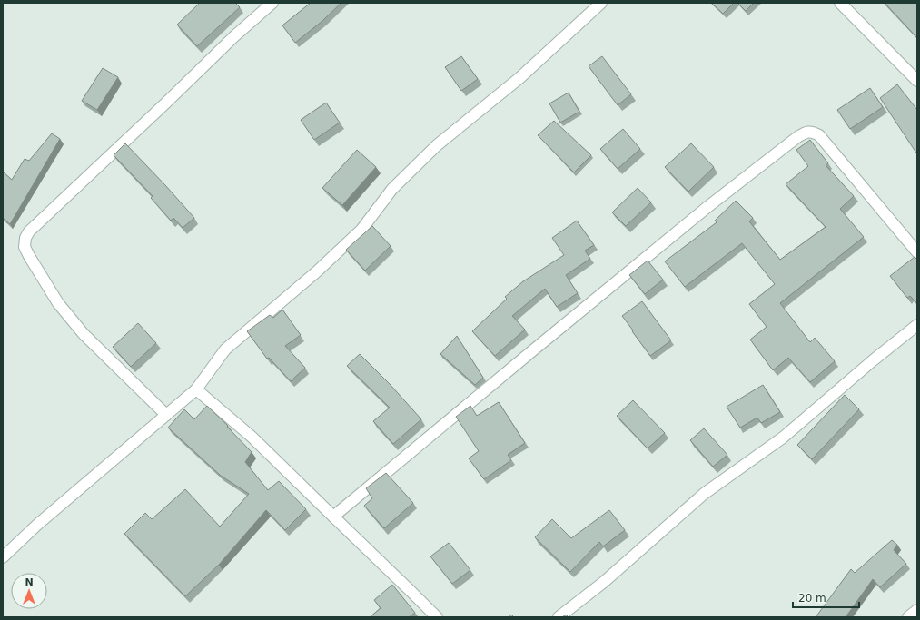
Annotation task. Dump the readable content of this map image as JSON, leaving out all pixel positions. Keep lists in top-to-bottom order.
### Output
{
  "scale_bar": "20 m",
  "north": "top"
}
